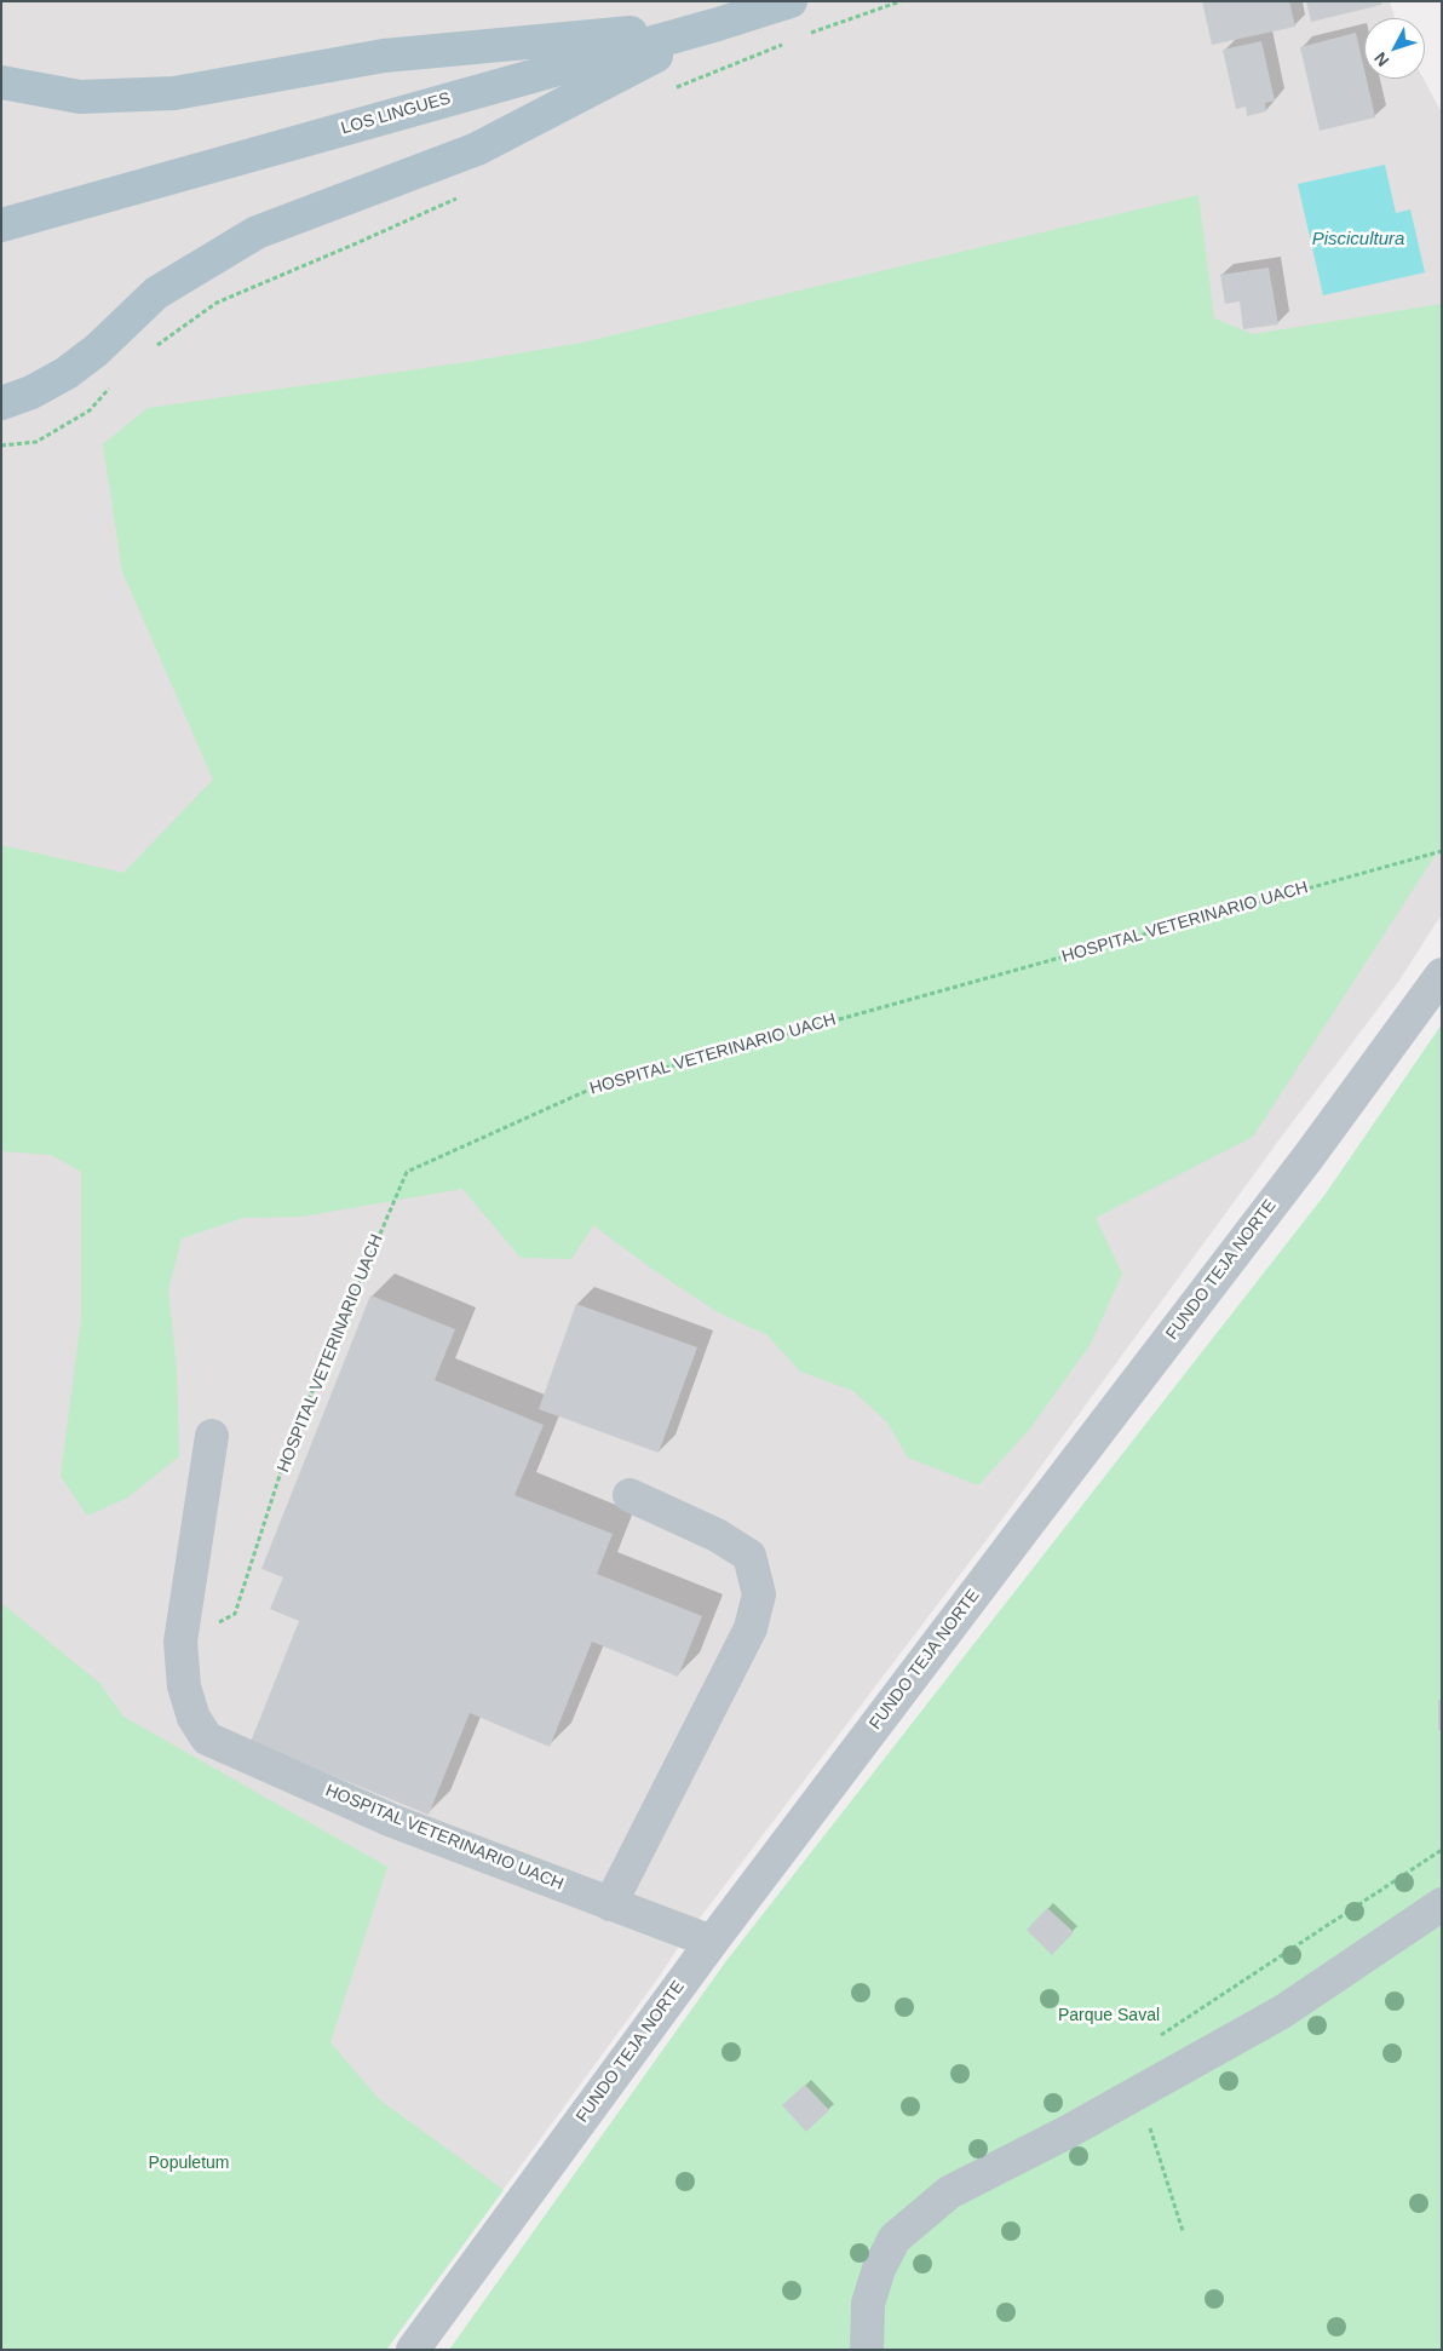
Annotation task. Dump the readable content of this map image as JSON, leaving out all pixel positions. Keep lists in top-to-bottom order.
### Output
{
  "streets": {
    "main road": ["LOS LINGUES"],
    "street": ["HOSPITAL VETERINARIO UACH", "FUNDO TEJA NORTE"]
  },
  "crossings": [
    ["HOSPITAL VETERINARIO UACH", "FUNDO TEJA NORTE"]
  ],
  "water": ["Piscicultura"],
  "parks": ["Parque Saval", "Populetum"],
  "north": "bottom left"
}
